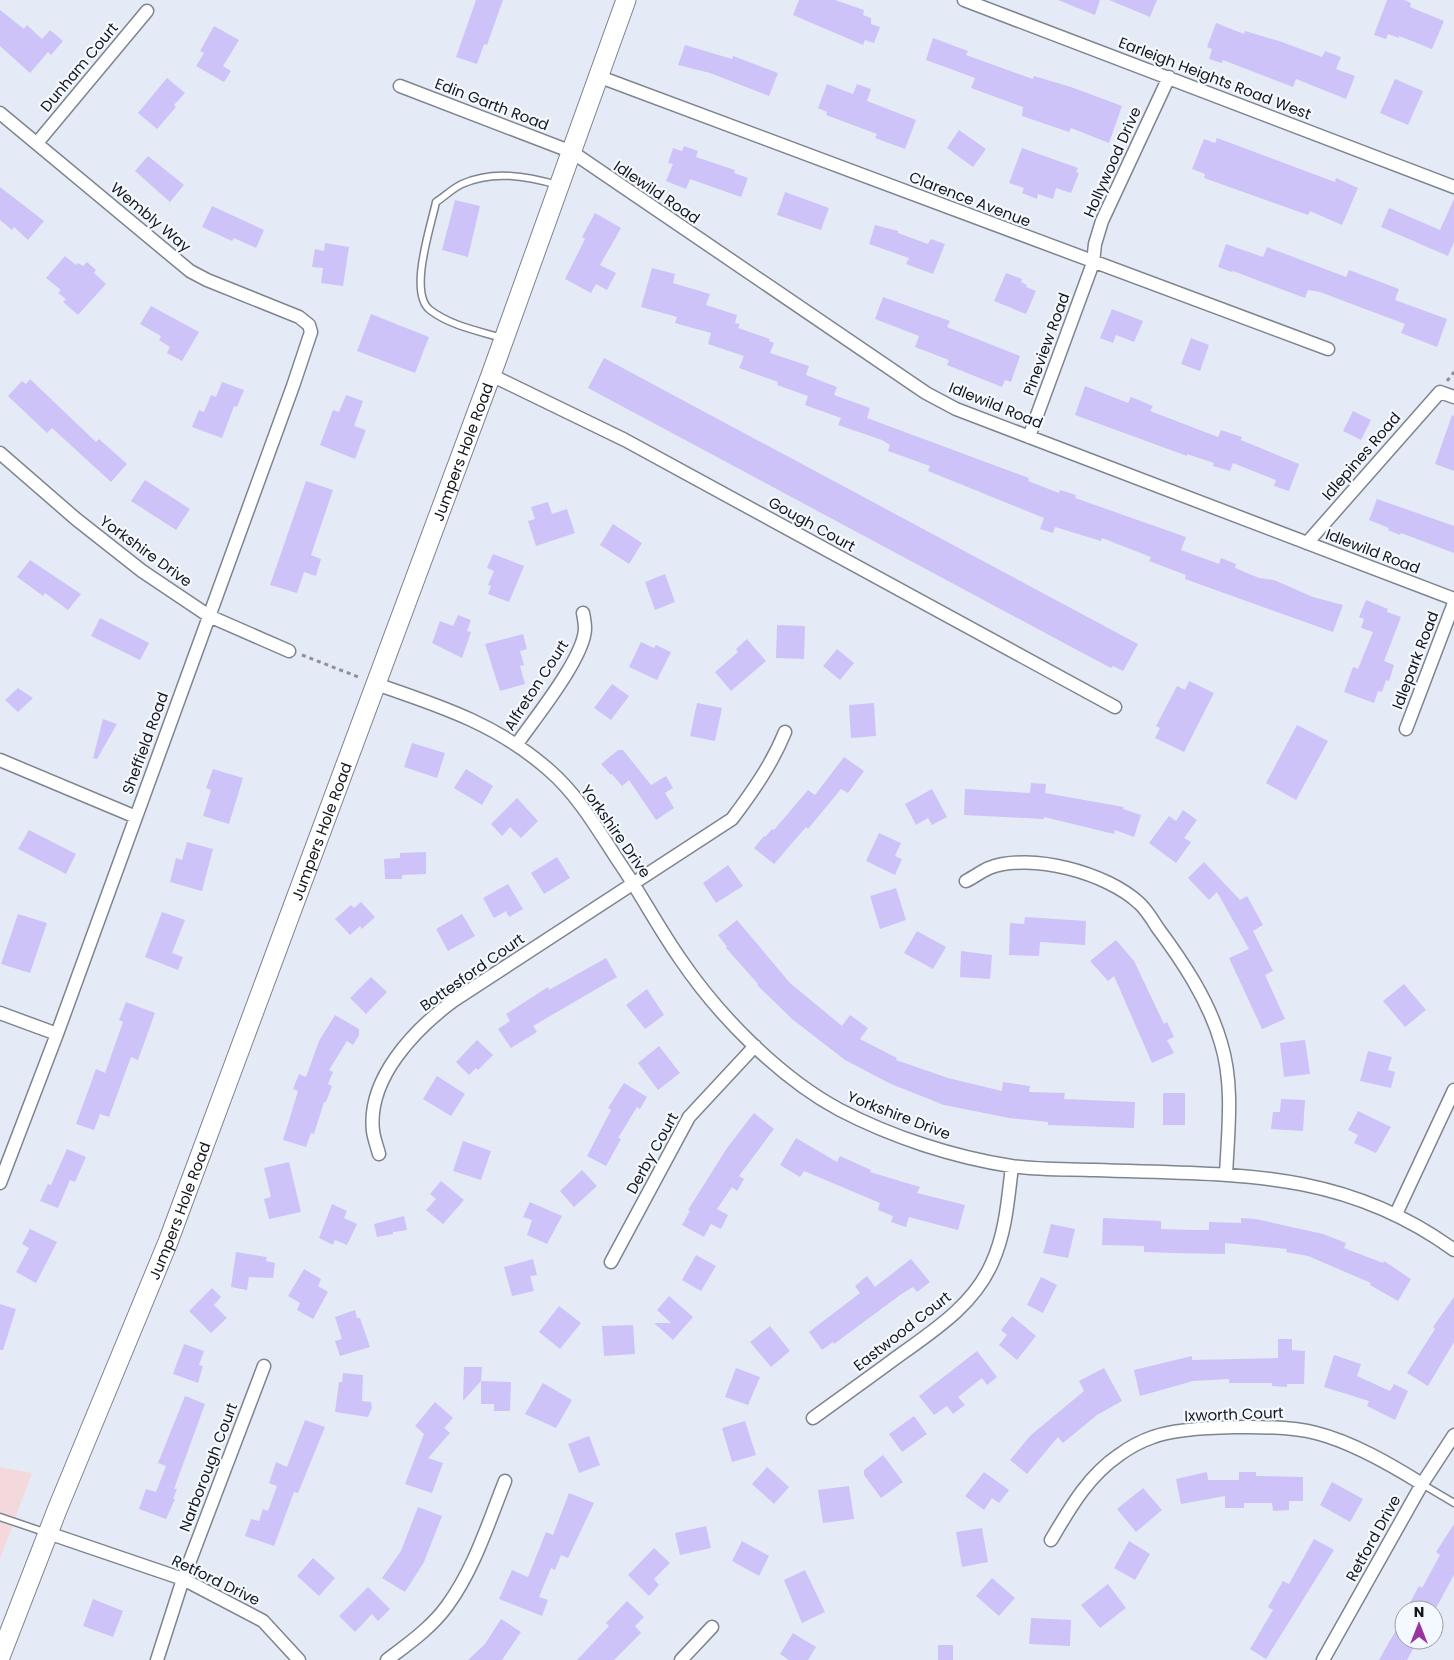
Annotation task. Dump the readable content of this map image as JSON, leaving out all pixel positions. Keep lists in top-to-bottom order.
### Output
{
  "streets": {
    "main road": ["Jumpers Hole Road"],
    "street": [
      "Dunham Court",
      "Earleigh Heights Road West",
      "Edin Garth Road",
      "Hollywood Drive",
      "Idlewild Road",
      "Clarence Avenue",
      "Wembly Way",
      "Pineview Road",
      "Idlepines Road",
      "Gough Court",
      "Yorkshire Drive",
      "Idlepark Road",
      "Alfreton Court",
      "Sheffield Road",
      "Bottesford Court",
      "Derby Court",
      "Eastwood Court",
      "Ixworth Court",
      "Narborough Court",
      "Retford Drive"
    ]
  },
  "crossings": [
    ["Dunham Court", "Wembly Way"],
    ["Earleigh Heights Road West", "Hollywood Drive"],
    ["Edin Garth Road", "Idlewild Road"],
    ["Edin Garth Road", "Jumpers Hole Road"],
    ["Hollywood Drive", "Clarence Avenue"],
    ["Hollywood Drive", "Pineview Road"],
    ["Idlewild Road", "Pineview Road"],
    ["Idlewild Road", "Jumpers Hole Road"],
    ["Idlewild Road", "Idlepines Road"],
    ["Idlewild Road", "Idlepark Road"],
    ["Clarence Avenue", "Pineview Road"],
    ["Clarence Avenue", "Jumpers Hole Road"],
    ["Wembly Way", "Sheffield Road"],
    ["Jumpers Hole Road", "Gough Court"],
    ["Jumpers Hole Road", "Yorkshire Drive"],
    ["Jumpers Hole Road", "Retford Drive"],
    ["Yorkshire Drive", "Alfreton Court"],
    ["Yorkshire Drive", "Sheffield Road"],
    ["Yorkshire Drive", "Bottesford Court"],
    ["Yorkshire Drive", "Derby Court"],
    ["Yorkshire Drive", "Eastwood Court"],
    ["Ixworth Court", "Retford Drive"],
    ["Narborough Court", "Retford Drive"]
  ],
  "north": "top"
}
